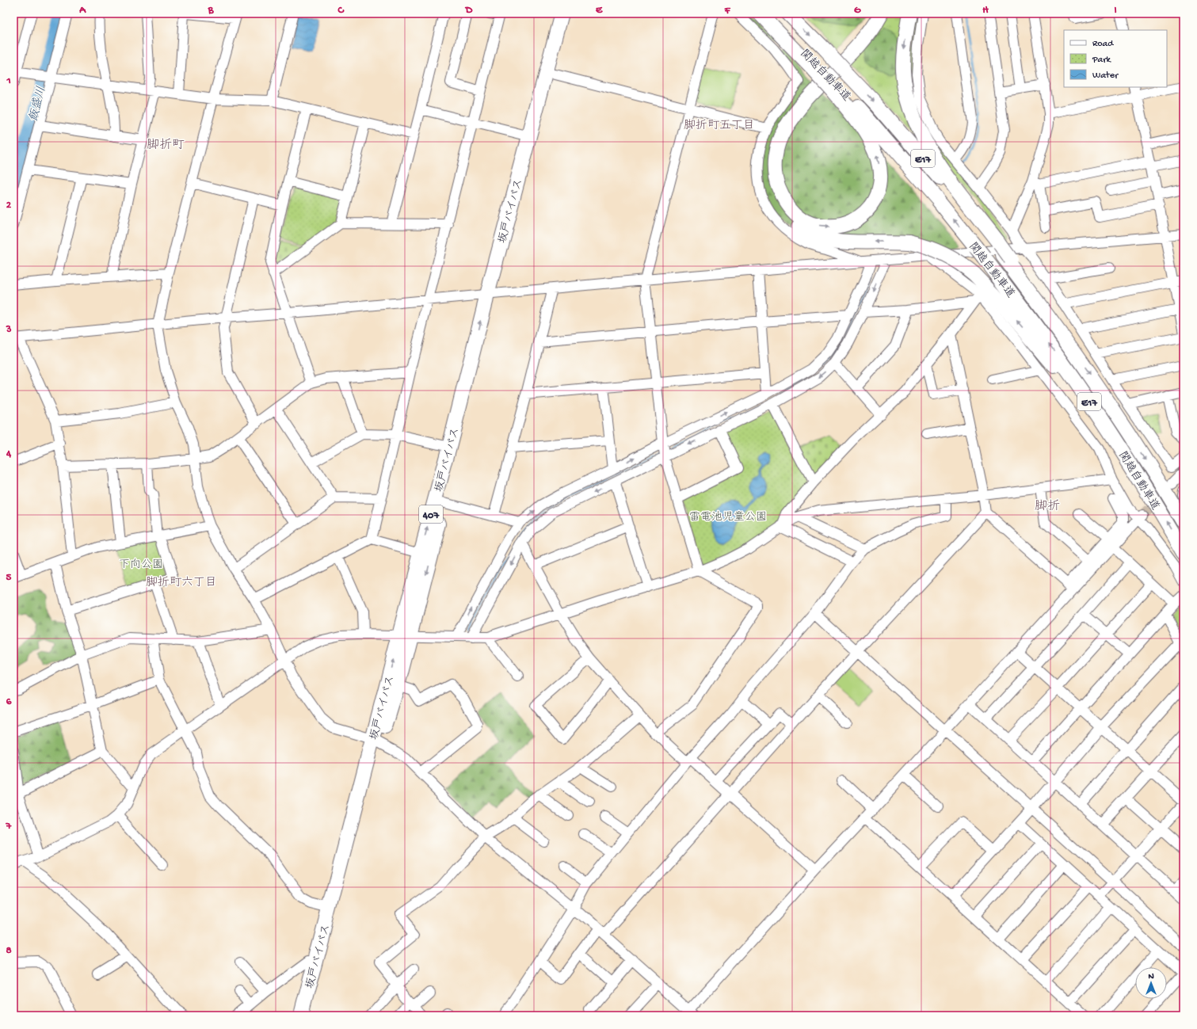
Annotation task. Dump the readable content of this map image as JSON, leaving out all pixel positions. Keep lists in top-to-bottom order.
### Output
{
  "streets": {
    "highway": [
      "関越自動車道",
      "E17",
      "坂戸バイパス",
      "407"
    ]
  },
  "districts": [
    "脚折町五丁目",
    "脚折町",
    "脚折",
    "脚折町六丁目"
  ],
  "water": ["飯盛川"],
  "parks": ["雷電池児童公園", "下向公園"],
  "legend": ["Road", "Park", "Water"],
  "north": "top",
  "grid": {
    "columns": [
      "A",
      "B",
      "C",
      "D",
      "E",
      "F",
      "G",
      "H",
      "I"
    ],
    "rows": [
      "1",
      "2",
      "3",
      "4",
      "5",
      "6",
      "7",
      "8"
    ]
  }
}
